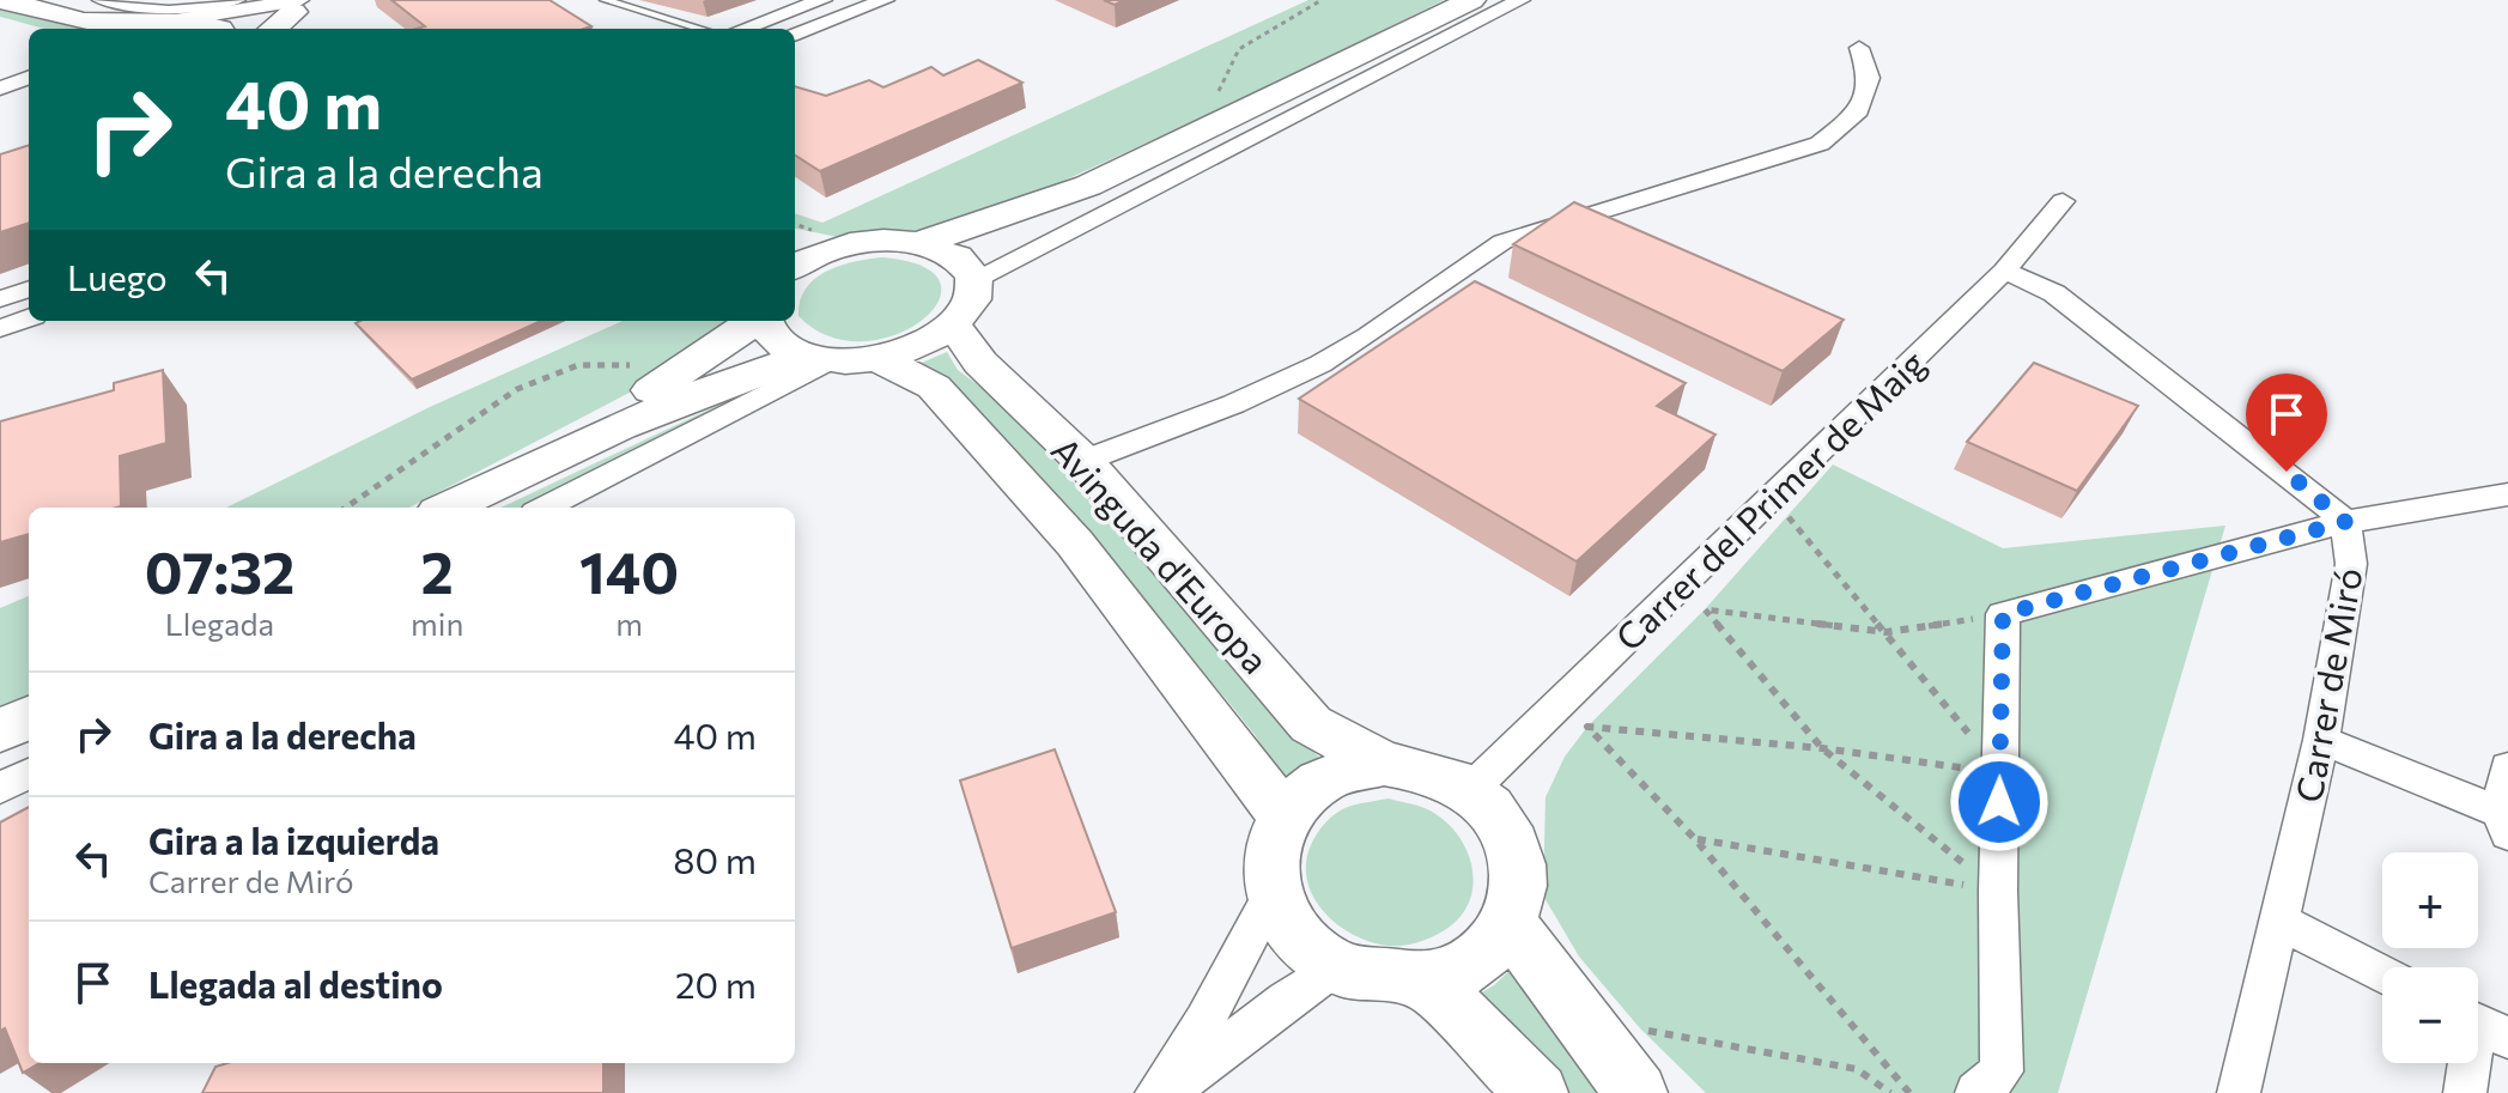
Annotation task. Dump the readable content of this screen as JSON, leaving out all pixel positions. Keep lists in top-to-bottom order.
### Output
{
  "streets": {
    "street": ["Carrer del Primer de Maig", "Avinguda d'Europa", "Carrer de Miró"]
  },
  "crossings": [
    ["Carrer del Primer de Maig", "Avinguda d'Europa"],
    ["Carrer del Primer de Maig", "Carrer de Miró"]
  ],
  "page": {
    "turn": ["40 m", "Gira a la derecha"],
    "then": "Luego",
    "eta": [
      "07:32",
      "Llegada",
      "2",
      "min",
      "140",
      "m"
    ],
    "list": [
      {
        "name": "Gira a la derecha",
        "value": "40 m"
      },
      {
        "name": "Gira a la izquierda",
        "note": "Carrer de Miró",
        "value": "80 m"
      },
      {
        "name": "Llegada al destino",
        "value": "20 m"
      }
    ],
    "map_buttons": ["+", "−"]
  }
}
